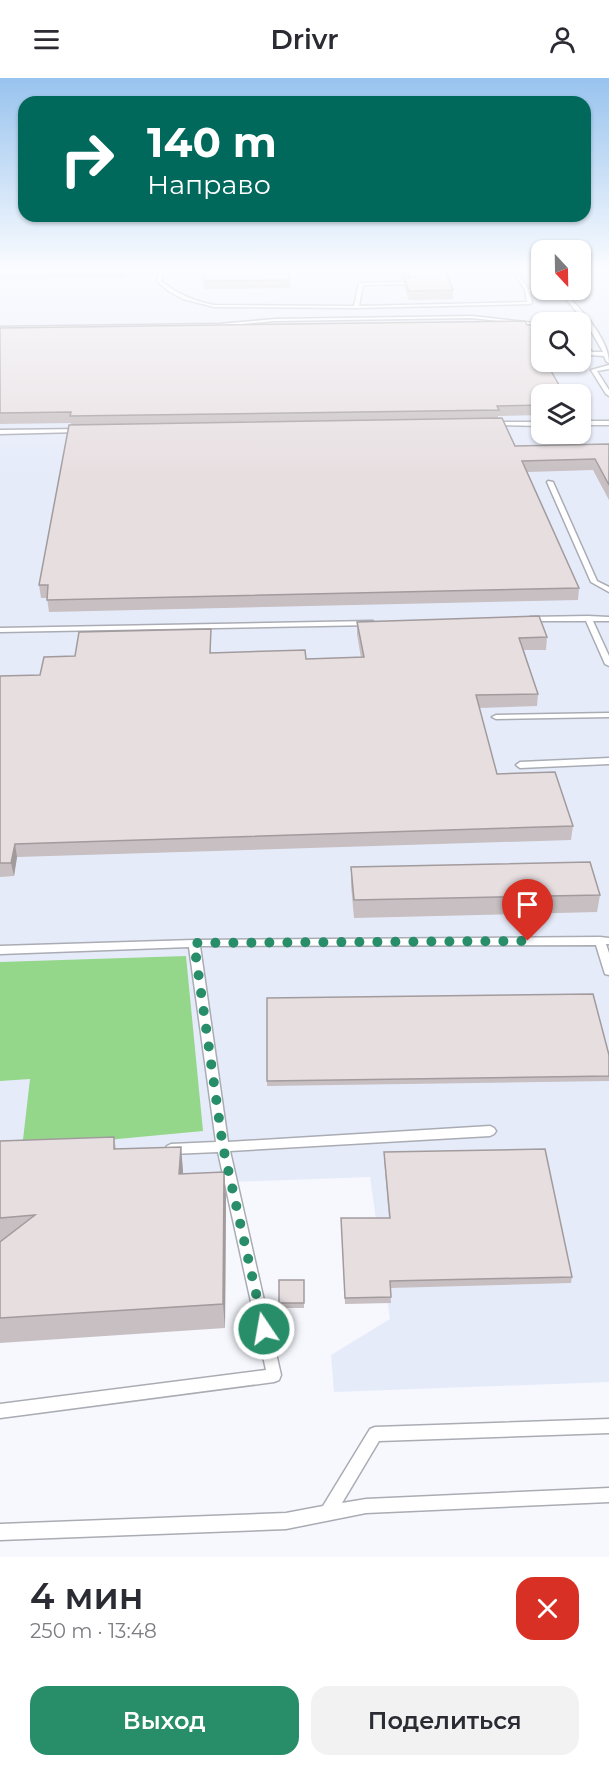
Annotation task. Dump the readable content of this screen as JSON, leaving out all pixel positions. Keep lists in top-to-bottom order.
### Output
{
  "north": "bottom",
  "page": {
    "header": "Drivr",
    "turn": ["140 m", "Направо"],
    "heading": ["4 мин", "250 m · 13:48"],
    "buttons": ["Выход", "Поделиться"]
  }
}
